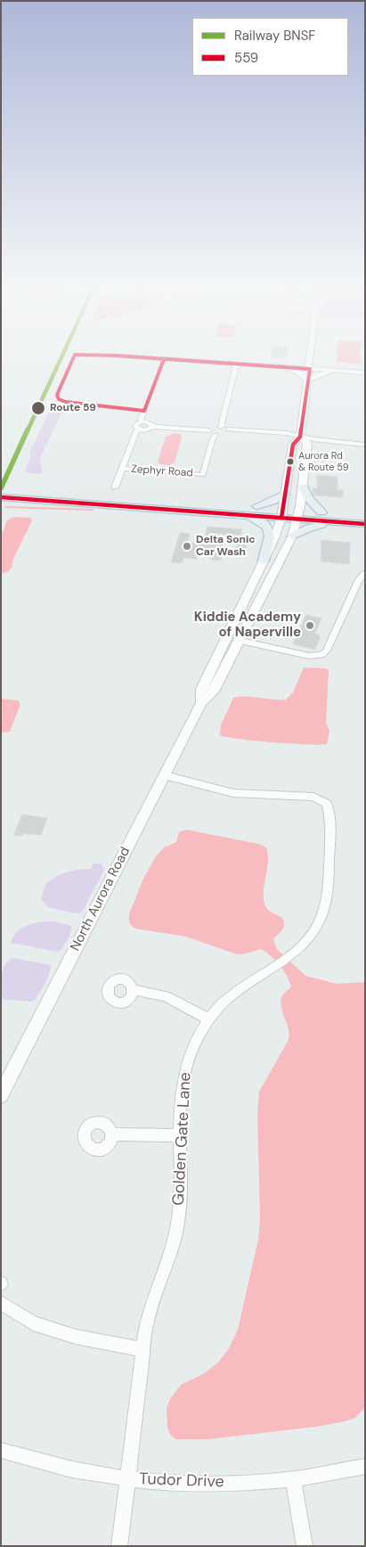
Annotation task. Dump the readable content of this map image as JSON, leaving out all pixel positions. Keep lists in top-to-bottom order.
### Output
{
  "streets": {
    "main road": ["North Aurora Road"],
    "street": ["Zephyr Road", "Golden Gate Lane", "Tudor Drive"]
  },
  "crossings": [
    ["North Aurora Road", "Golden Gate Lane"],
    ["Golden Gate Lane", "Tudor Drive"]
  ],
  "places": [
    "Route 59",
    "Aurora Rd & Route 59",
    "Delta Sonic Car Wash",
    "Kiddie Academy of Naperville"
  ],
  "lines": ["rail line BNSF", "transit line 559"],
  "legend": ["Railway BNSF", "559"]
}
